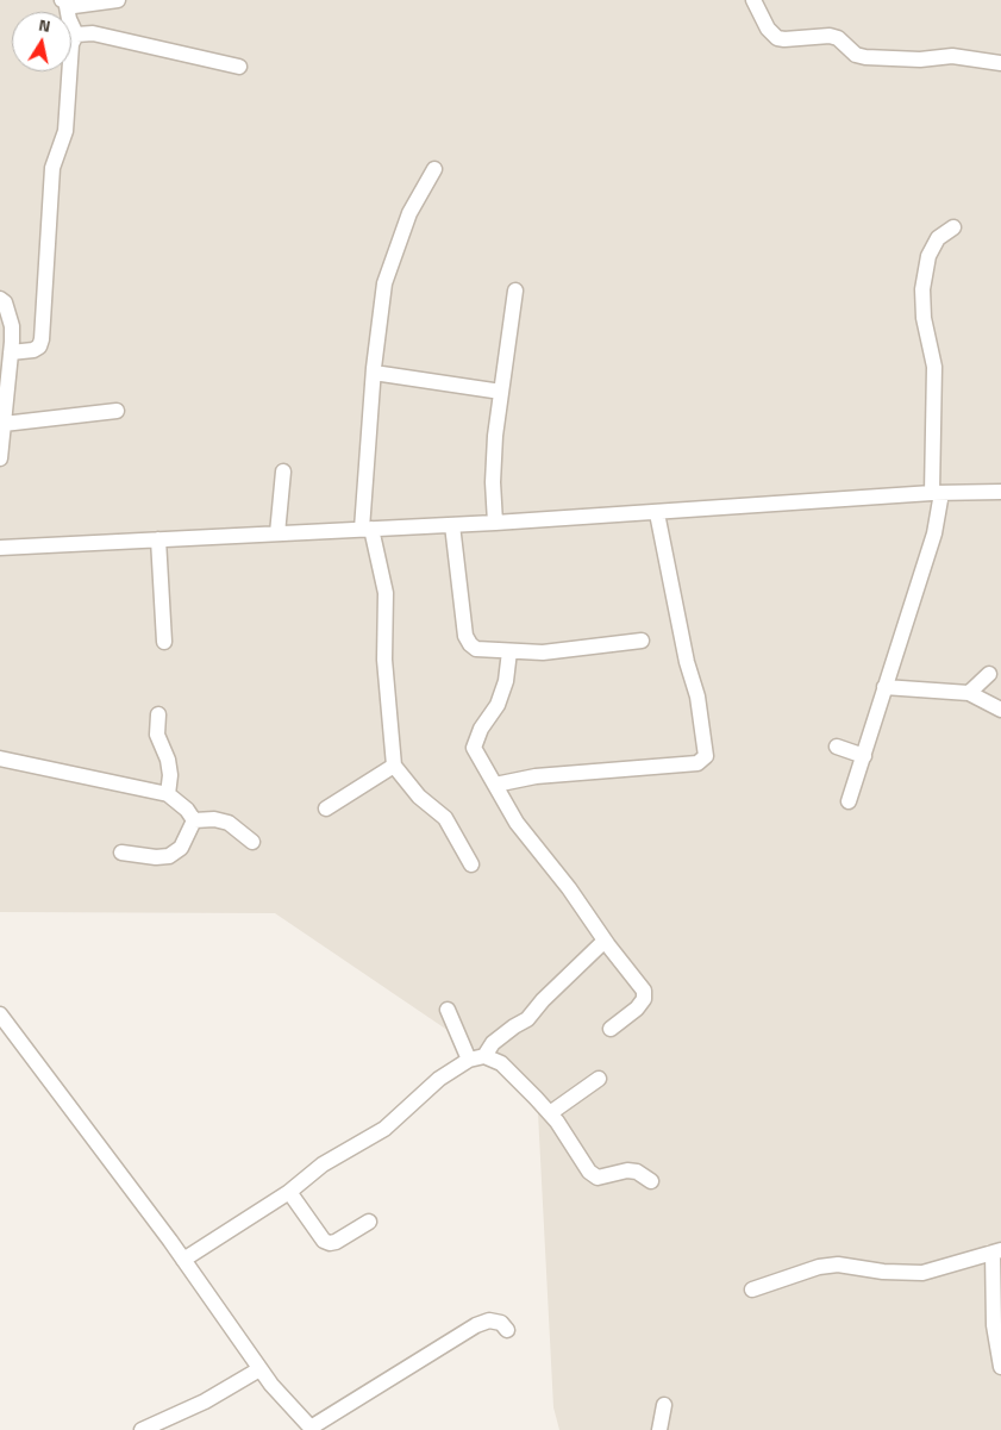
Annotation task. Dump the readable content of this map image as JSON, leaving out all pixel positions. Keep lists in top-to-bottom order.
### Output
{
  "north": "top"
}
